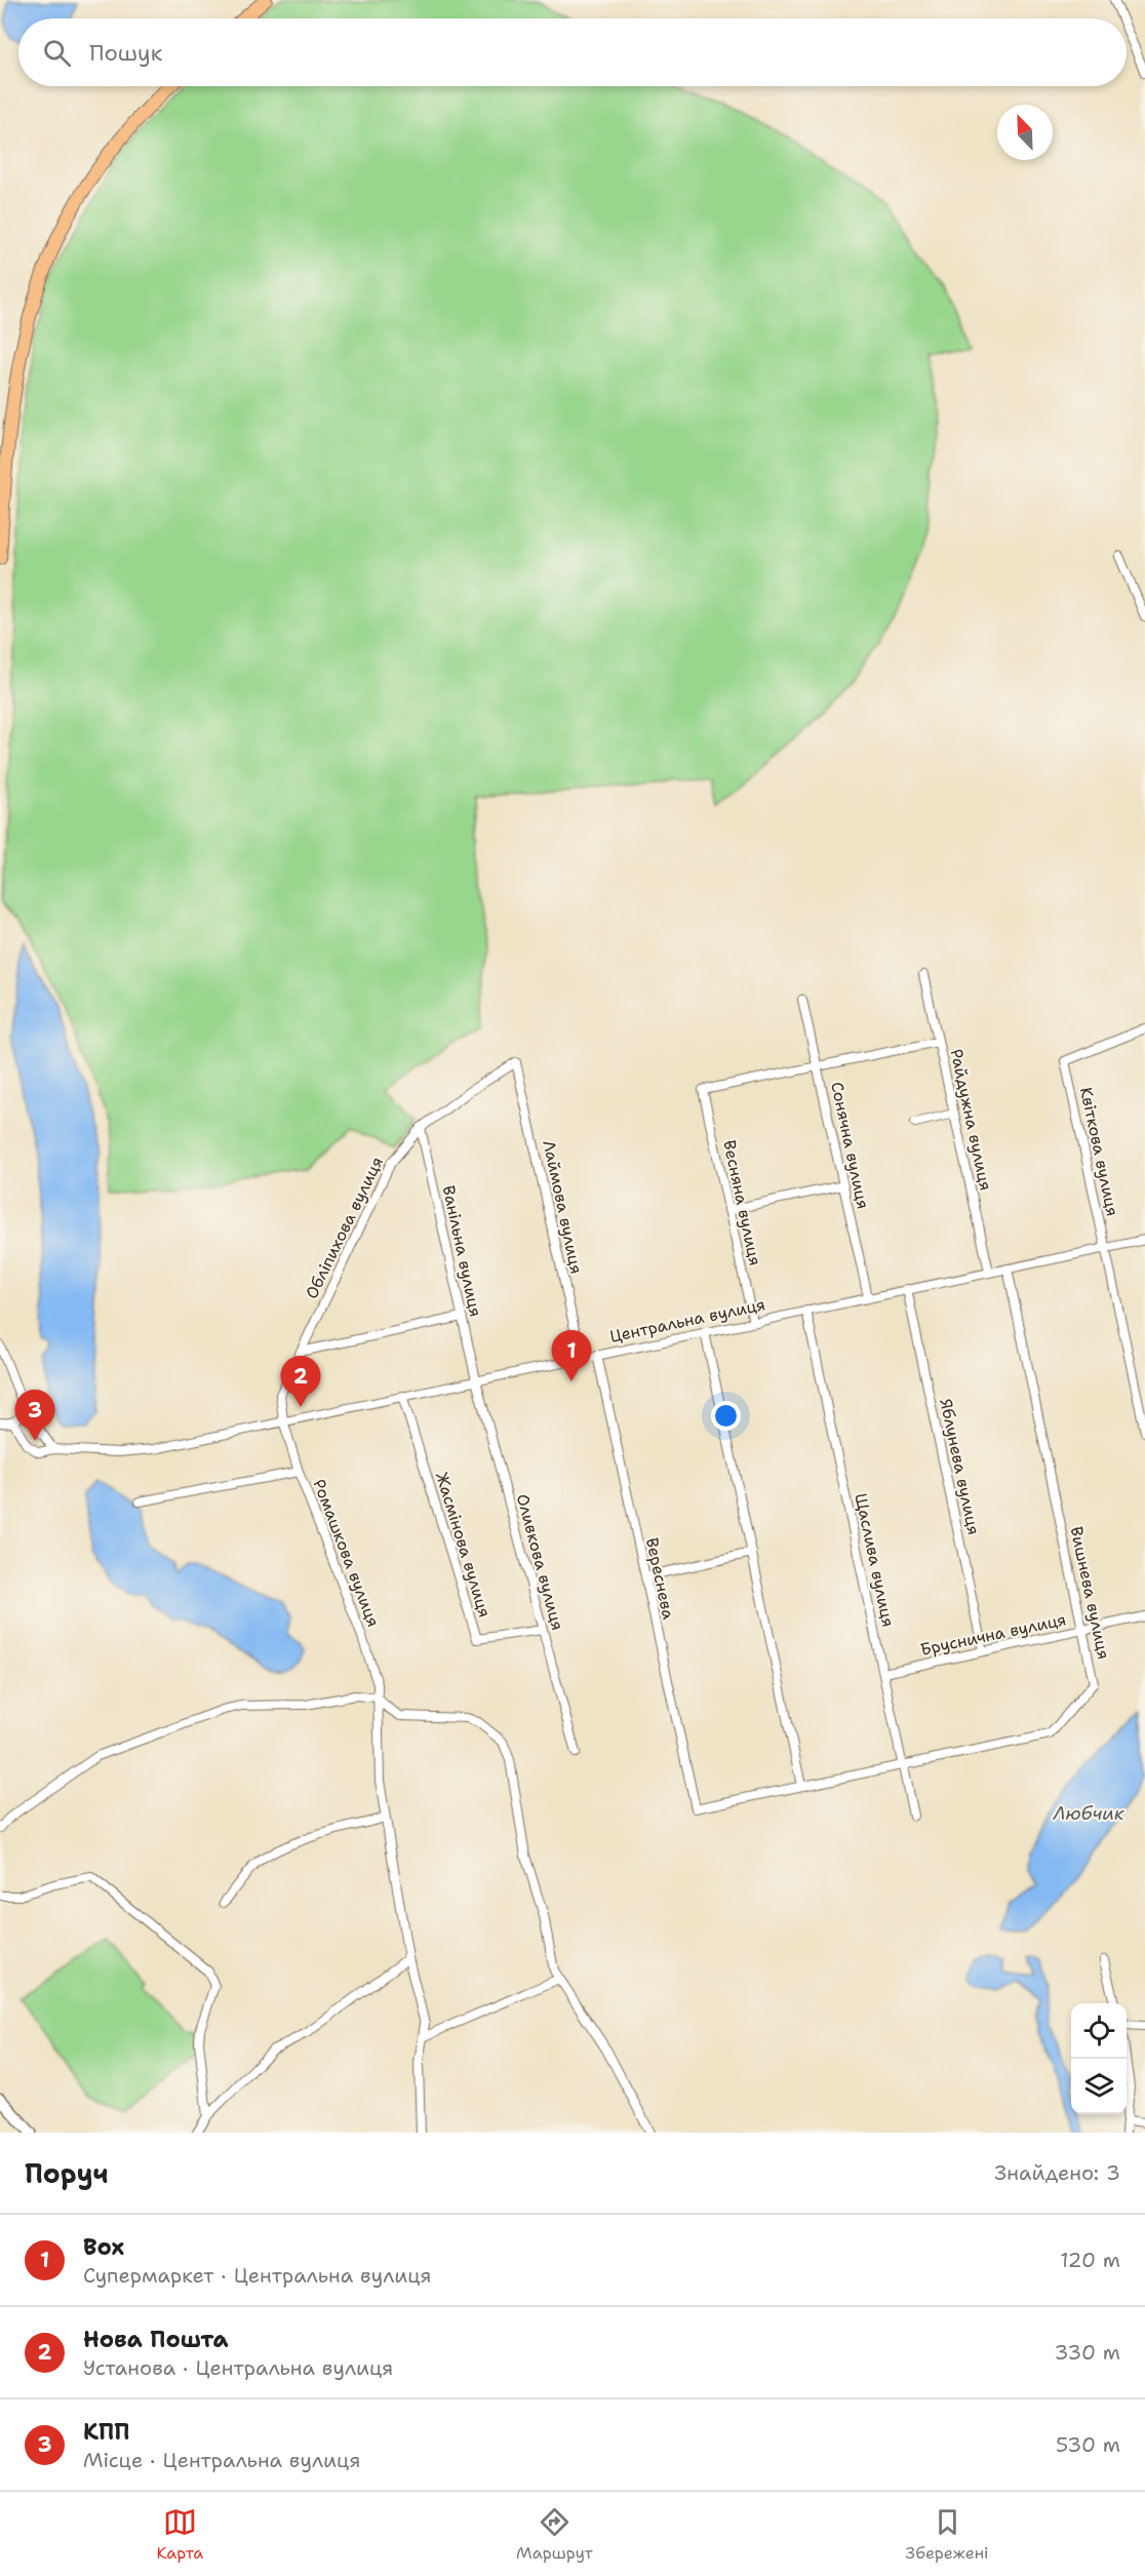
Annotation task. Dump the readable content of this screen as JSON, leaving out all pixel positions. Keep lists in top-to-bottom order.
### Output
{
  "streets": {
    "street": [
      "Райдужна вулиця",
      "Сонячна вулиця",
      "Квіткова вулиця",
      "Весняна вулиця",
      "Лаймова вулиця",
      "Обліпихова вулиця",
      "Ванільна вулиця",
      "Центральна вулиця",
      "Яблунева вулиця",
      "Жасмінова вулиця",
      "Ромашкова вулиця",
      "Щаслива вулиця",
      "Оливкова вулиця",
      "Вереснева",
      "Вишнева вулиця",
      "Бруснична вулиця"
    ]
  },
  "crossings": [
    ["Райдужна вулиця", "Центральна вулиця"],
    ["Сонячна вулиця", "Весняна вулиця"],
    ["Сонячна вулиця", "Центральна вулиця"],
    ["Квіткова вулиця", "Центральна вулиця"],
    ["Весняна вулиця", "Центральна вулиця"],
    ["Лаймова вулиця", "Обліпихова вулиця"],
    ["Лаймова вулиця", "Центральна вулиця"],
    ["Обліпихова вулиця", "Ванільна вулиця"],
    ["Обліпихова вулиця", "Центральна вулиця"],
    ["Обліпихова вулиця", "Ромашкова вулиця"],
    ["Ванільна вулиця", "Центральна вулиця"],
    ["Ванільна вулиця", "Оливкова вулиця"],
    ["Центральна вулиця", "Яблунева вулиця"],
    ["Центральна вулиця", "Жасмінова вулиця"],
    ["Центральна вулиця", "Ромашкова вулиця"],
    ["Центральна вулиця", "Щаслива вулиця"],
    ["Центральна вулиця", "Оливкова вулиця"],
    ["Центральна вулиця", "Вереснева"],
    ["Центральна вулиця", "Вишнева вулиця"],
    ["Яблунева вулиця", "Бруснична вулиця"],
    ["Жасмінова вулиця", "Оливкова вулиця"],
    ["Щаслива вулиця", "Вишнева вулиця"],
    ["Щаслива вулиця", "Бруснична вулиця"],
    ["Вереснева", "Вишнева вулиця"],
    ["Вишнева вулиця", "Бруснична вулиця"]
  ],
  "water": ["Любчик"],
  "north": "top left",
  "page": {
    "search": "Пошук",
    "pins": ["1", "2", "3"],
    "heading": ["Поруч", "Знайдено: 3"],
    "list": [
      {
        "mark": "1",
        "name": "Box",
        "note": "Супермаркет · Центральна вулиця",
        "value": "120 m"
      },
      {
        "mark": "2",
        "name": "Нова Пошта",
        "note": "Установа · Центральна вулиця",
        "value": "330 m"
      },
      {
        "mark": "3",
        "name": "КПП",
        "note": "Місце · Центральна вулиця",
        "value": "530 m"
      }
    ],
    "nav": ["Карта", "Маршрут", "Збережені"]
  }
}
